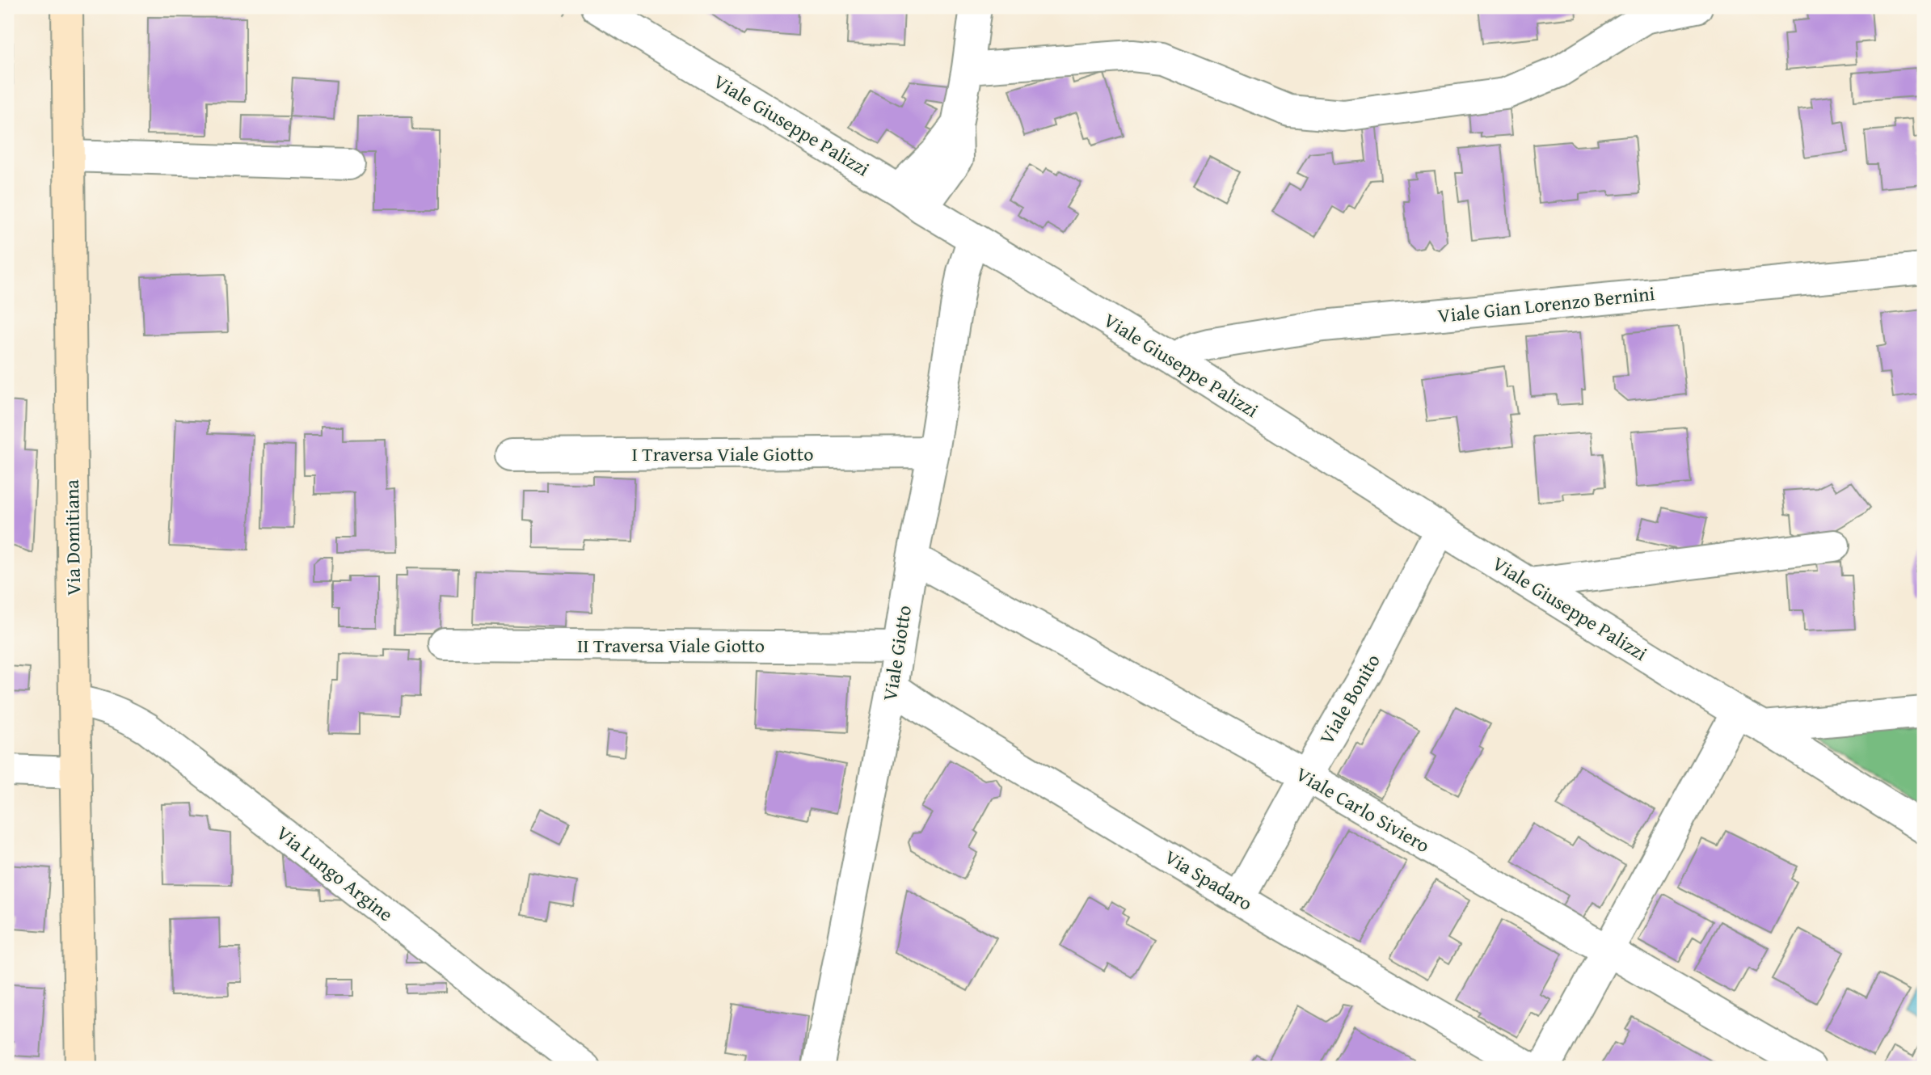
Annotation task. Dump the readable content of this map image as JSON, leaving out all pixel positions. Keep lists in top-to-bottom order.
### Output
{
  "streets": {
    "street": [
      "Viale Giuseppe Palizzi",
      "Viale Gian Lorenzo Bernini",
      "I Traversa Viale Giotto",
      "Via Domitiana",
      "II Traversa Viale Giotto",
      "Viale Giotto",
      "Viale Bonito",
      "Viale Carlo Siviero",
      "Via Lungo Argine",
      "Via Spadaro"
    ]
  },
  "crossings": [
    ["Viale Giuseppe Palizzi", "Viale Gian Lorenzo Bernini"],
    ["Viale Giuseppe Palizzi", "Viale Giotto"],
    ["Viale Giuseppe Palizzi", "Viale Bonito"],
    ["I Traversa Viale Giotto", "Viale Giotto"],
    ["Via Domitiana", "Via Lungo Argine"],
    ["II Traversa Viale Giotto", "Viale Giotto"],
    ["Viale Giotto", "Viale Carlo Siviero"],
    ["Viale Giotto", "Via Spadaro"],
    ["Viale Bonito", "Viale Carlo Siviero"],
    ["Viale Bonito", "Via Spadaro"]
  ]
}
